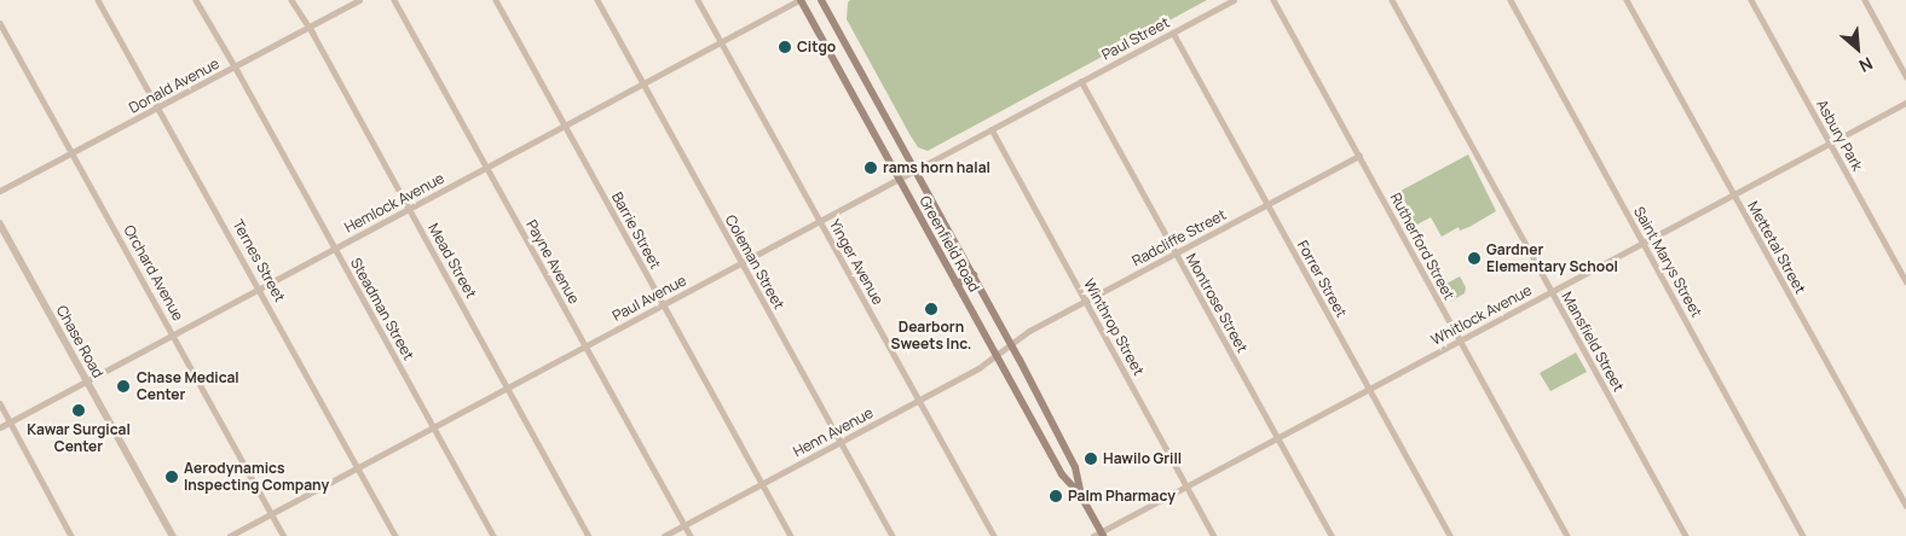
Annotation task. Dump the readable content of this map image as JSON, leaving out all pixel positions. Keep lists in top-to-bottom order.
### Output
{
  "streets": {
    "main road": ["Greenfield Road"],
    "street": [
      "Paul Street",
      "Donald Avenue",
      "Asbury Park",
      "Hemlock Avenue",
      "Barrie Street",
      "Radcliffe Street",
      "Rutherford Street",
      "Mettetal Street",
      "Ternes Street",
      "Mead Street",
      "Payne Avenue",
      "Coleman Street",
      "Yinger Avenue",
      "Saint Marys Street",
      "Orchard Avenue",
      "Forrer Street",
      "Paul Avenue",
      "Montrose Street",
      "Steadman Street",
      "Whitlock Avenue",
      "Winthrop Street",
      "Chase Road",
      "Mansfield Street",
      "Henn Avenue"
    ]
  },
  "crossings": [
    ["Paul Street", "Forrer Street"],
    ["Paul Street", "Paul Avenue"],
    ["Paul Street", "Montrose Street"],
    ["Donald Avenue", "Ternes Street"],
    ["Donald Avenue", "Mead Street"],
    ["Donald Avenue", "Orchard Avenue"],
    ["Donald Avenue", "Steadman Street"],
    ["Asbury Park", "Whitlock Avenue"],
    ["Hemlock Avenue", "Barrie Street"],
    ["Hemlock Avenue", "Greenfield Road"],
    ["Hemlock Avenue", "Ternes Street"],
    ["Hemlock Avenue", "Mead Street"],
    ["Hemlock Avenue", "Payne Avenue"],
    ["Hemlock Avenue", "Coleman Street"],
    ["Hemlock Avenue", "Yinger Avenue"],
    ["Hemlock Avenue", "Orchard Avenue"],
    ["Hemlock Avenue", "Steadman Street"],
    ["Hemlock Avenue", "Chase Road"],
    ["Barrie Street", "Paul Avenue"],
    ["Barrie Street", "Henn Avenue"],
    ["Radcliffe Street", "Greenfield Road"],
    ["Radcliffe Street", "Rutherford Street"],
    ["Radcliffe Street", "Forrer Street"],
    ["Radcliffe Street", "Montrose Street"],
    ["Radcliffe Street", "Winthrop Street"],
    ["Radcliffe Street", "Henn Avenue"],
    ["Greenfield Road", "Paul Avenue"],
    ["Greenfield Road", "Whitlock Avenue"],
    ["Greenfield Road", "Henn Avenue"],
    ["Rutherford Street", "Whitlock Avenue"],
    ["Mettetal Street", "Whitlock Avenue"],
    ["Ternes Street", "Paul Avenue"],
    ["Mead Street", "Paul Avenue"],
    ["Payne Avenue", "Paul Avenue"],
    ["Payne Avenue", "Henn Avenue"],
    ["Coleman Street", "Paul Avenue"],
    ["Coleman Street", "Henn Avenue"],
    ["Yinger Avenue", "Paul Avenue"],
    ["Yinger Avenue", "Henn Avenue"],
    ["Saint Marys Street", "Whitlock Avenue"],
    ["Orchard Avenue", "Paul Avenue"],
    ["Forrer Street", "Whitlock Avenue"],
    ["Paul Avenue", "Montrose Street"],
    ["Paul Avenue", "Steadman Street"],
    ["Paul Avenue", "Winthrop Street"],
    ["Montrose Street", "Whitlock Avenue"],
    ["Whitlock Avenue", "Winthrop Street"],
    ["Whitlock Avenue", "Mansfield Street"]
  ],
  "places": [
    "Citgo",
    "rams horn halal",
    "Gardner Elementary School",
    "Dearborn Sweets Inc.",
    "Chase Medical Center",
    "Kawar Surgical Center",
    "Hawilo Grill",
    "Aerodynamics Inspecting Company",
    "Palm Pharmacy"
  ],
  "north": "bottom right"
}
